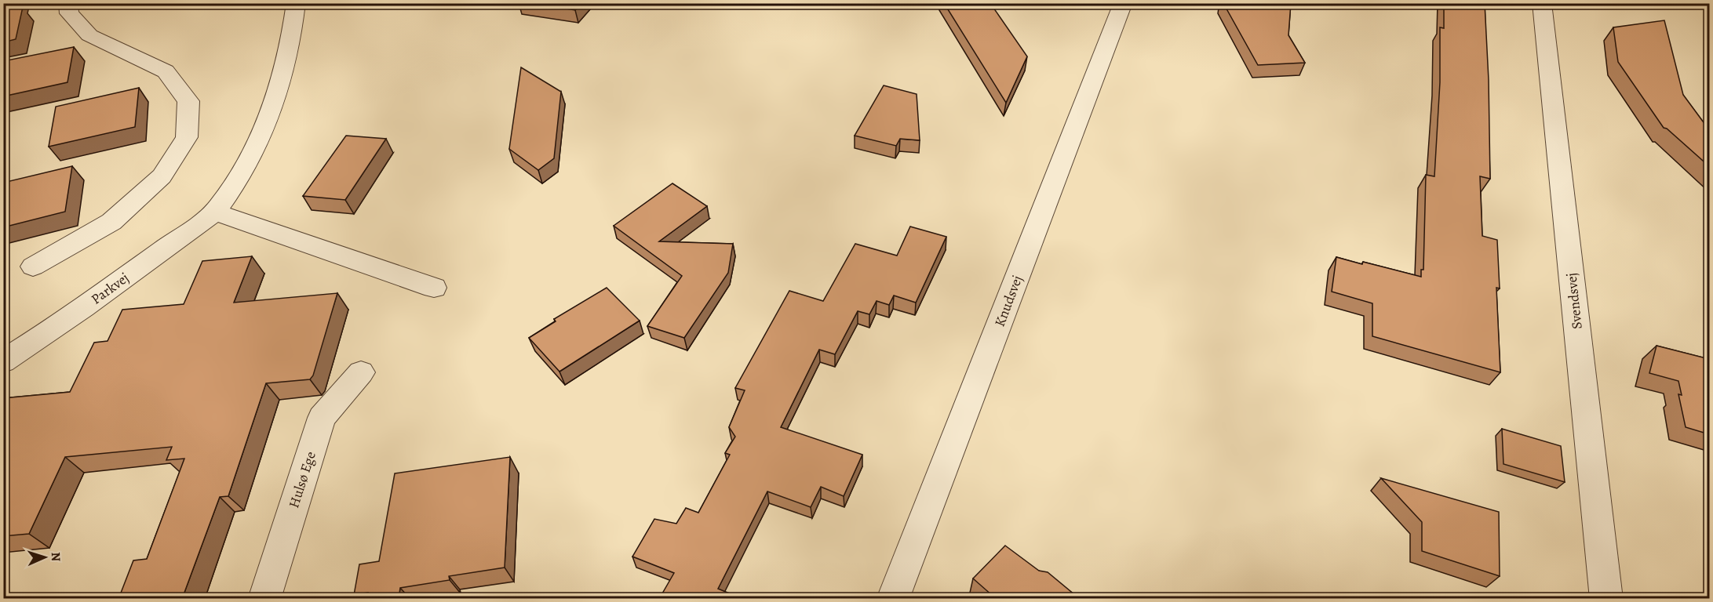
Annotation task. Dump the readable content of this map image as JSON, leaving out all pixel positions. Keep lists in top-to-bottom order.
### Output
{
  "streets": {
    "street": [
      "Parkvej",
      "Knudsvej",
      "Svendsvej",
      "Hulsø Ege"
    ]
  },
  "north": "right"
}
